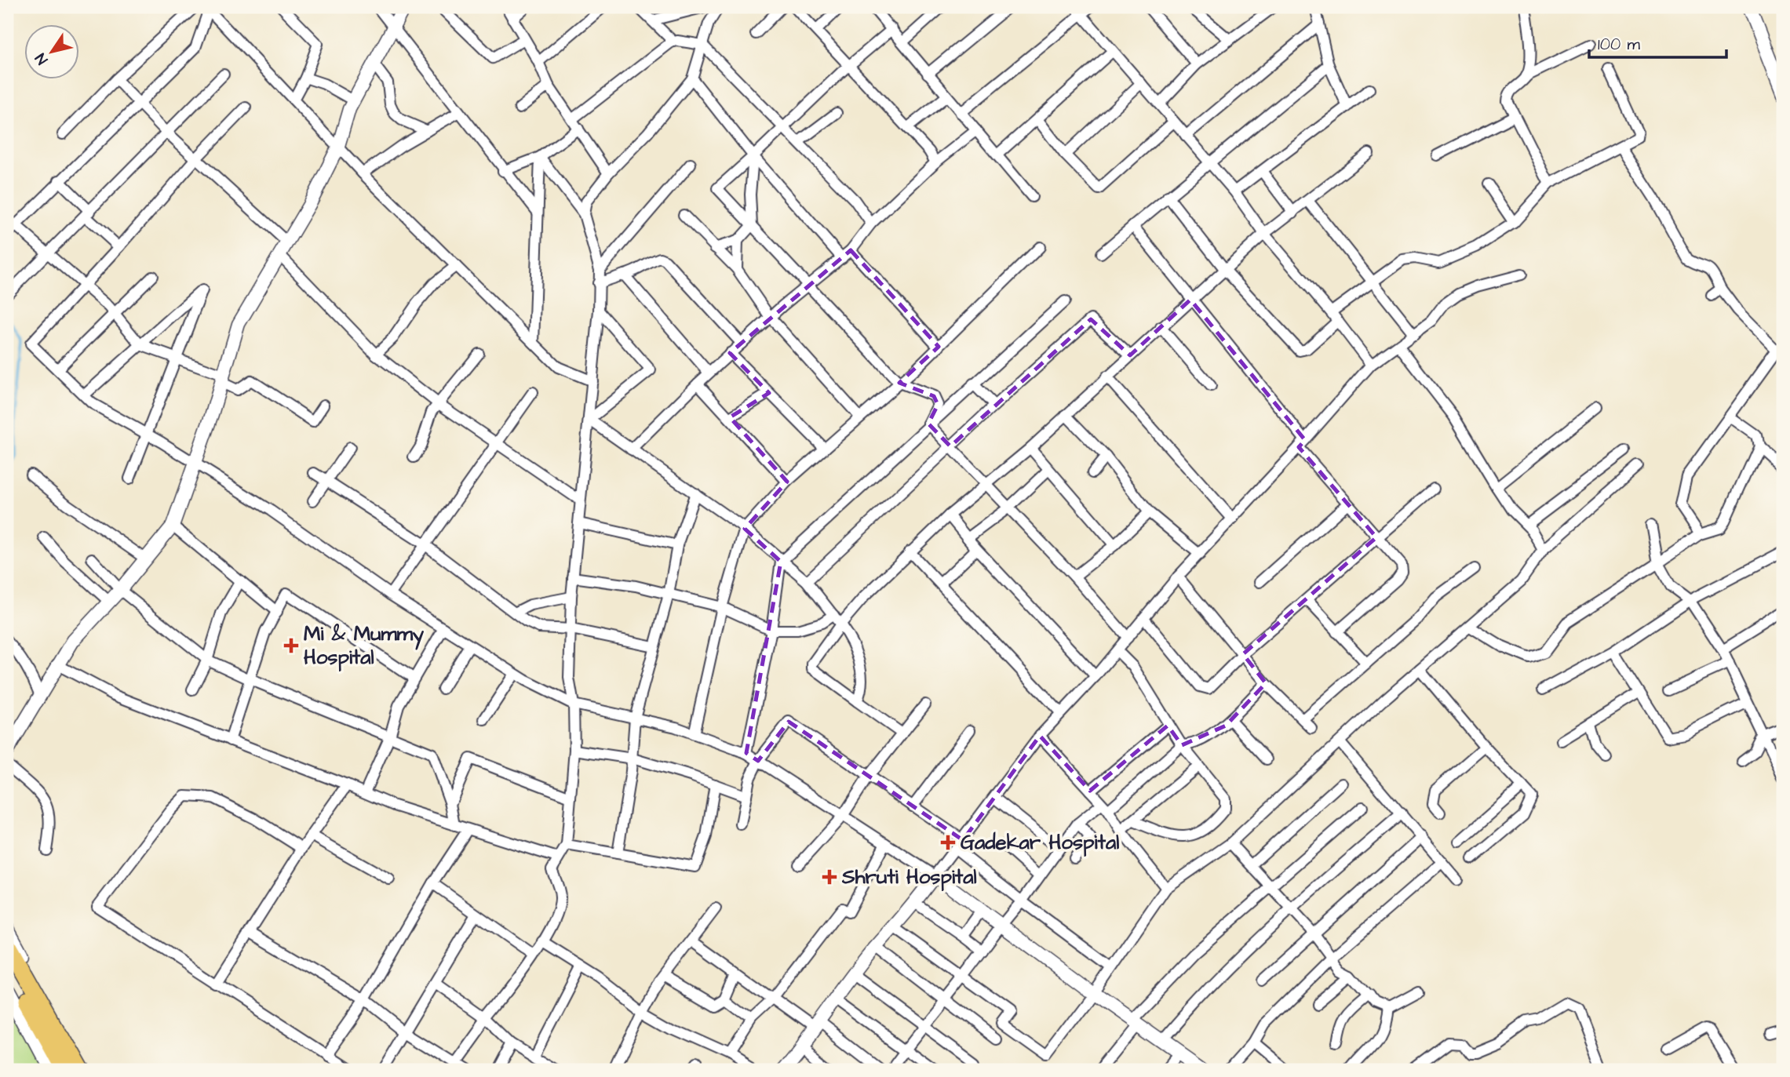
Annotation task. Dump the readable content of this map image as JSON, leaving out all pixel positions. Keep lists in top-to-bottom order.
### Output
{
  "places": {
    "health": ["Mi & Mummy Hospital", "Gadekar Hospital", "Shruti Hospital"]
  },
  "scale_bar": "100 m",
  "north": "bottom left"
}
